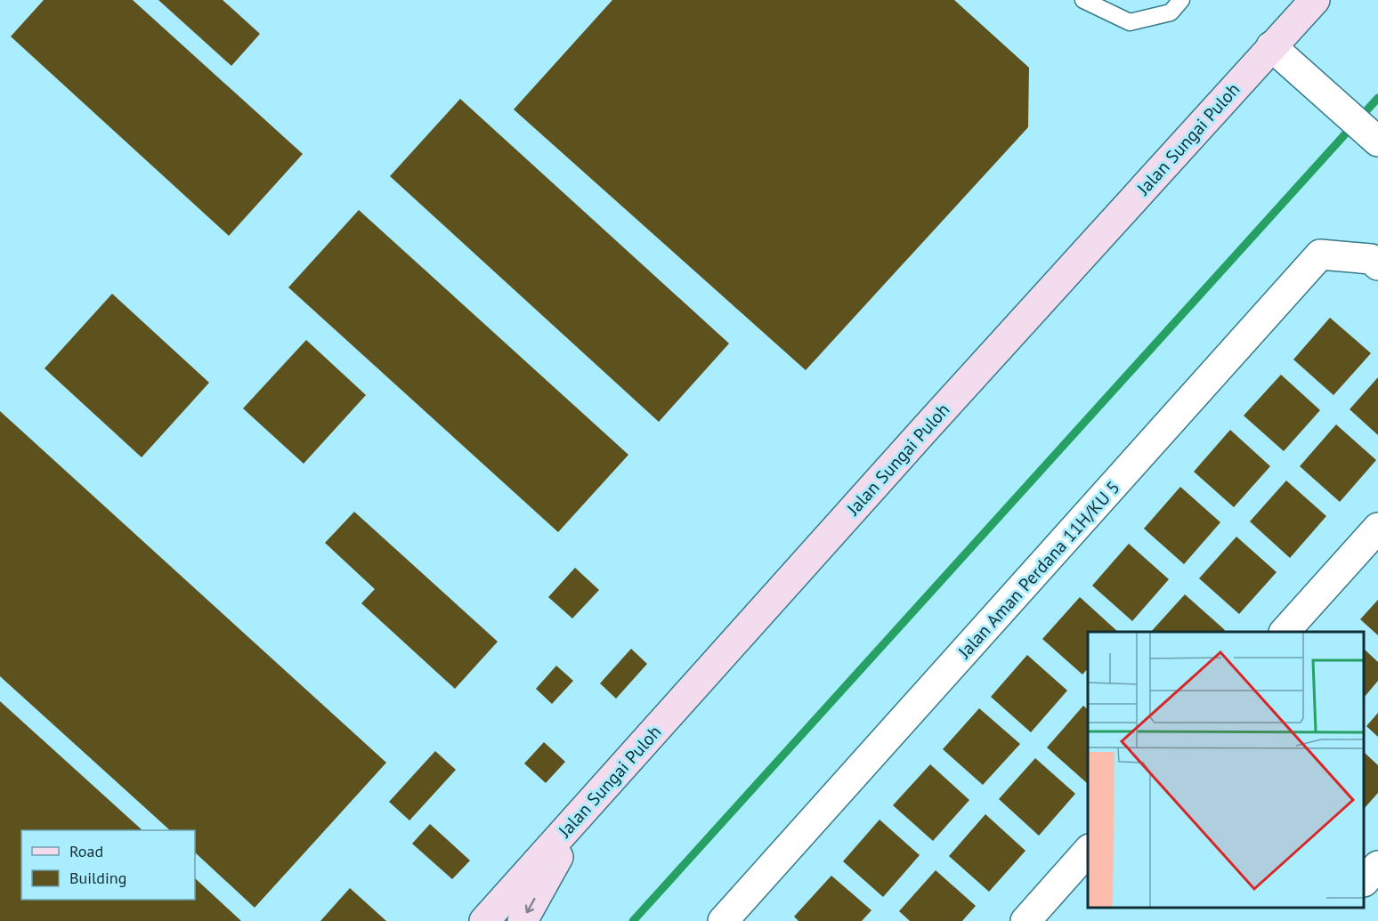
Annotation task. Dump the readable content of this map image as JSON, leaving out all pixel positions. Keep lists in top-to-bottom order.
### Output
{
  "streets": {
    "street": ["Jalan Sungai Puloh", "Jalan Aman Perdana 11H/KU 5"]
  },
  "legend": ["Road", "Building"]
}
